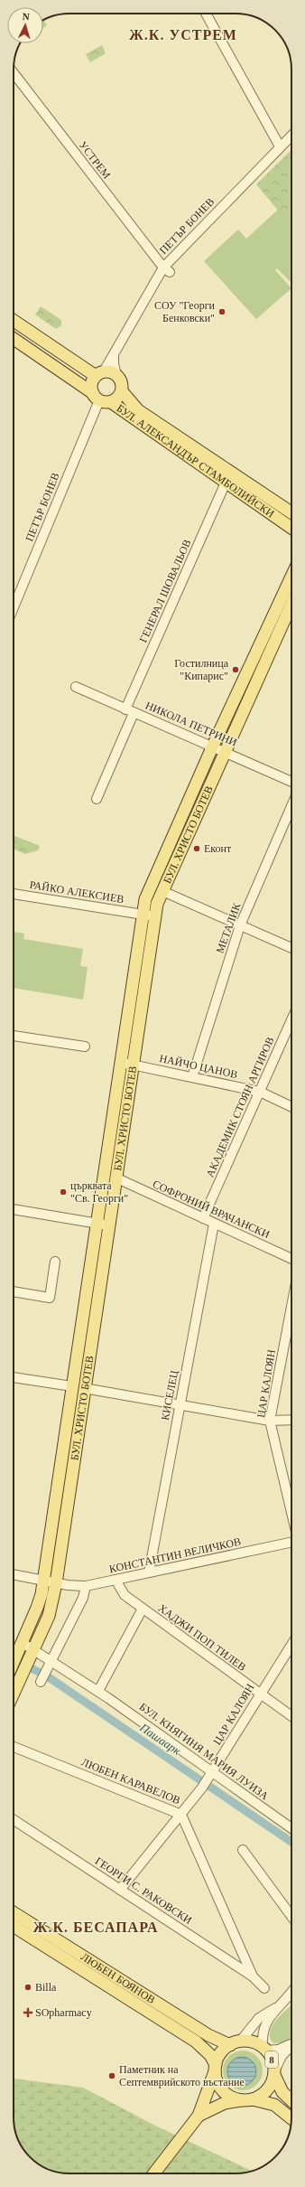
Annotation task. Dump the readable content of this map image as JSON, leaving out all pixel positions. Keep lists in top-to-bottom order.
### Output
{
  "streets": {
    "main road": [
      "БУЛ. АЛЕКСАНДЪР СТАМБОЛИЙСКИ",
      "БУЛ. ХРИСТО БОТЕВ",
      "ЛЮБЕН БОЯНОВ",
      "8"
    ],
    "street": [
      "УСТРЕМ",
      "ПЕТЪР БОНЕВ",
      "ГЕНЕРАЛ ШОВАЛЬОВ",
      "НИКОЛА ПЕТРИНИ",
      "РАЙКО АЛЕКСИЕВ",
      "МЕТАЛИК",
      "НАЙЧО ЦАНОВ",
      "АКАДЕМИК СТОЯН АРГИРОВ",
      "СОФРОНИЙ ВРАЧАНСКИ",
      "ЦАР КАЛОЯН",
      "КИСЕЛЕЦ",
      "КОНСТАНТИН ВЕЛИЧКОВ",
      "ХАДЖИ ПОП ТИЛЕВ",
      "БУЛ. КНЯГИНЯ МАРИЯ ЛУИЗА",
      "ЛЮБЕН КАРАВЕЛОВ",
      "ГЕОРГИ С. РАКОВСКИ"
    ]
  },
  "crossings": [
    ["УСТРЕМ", "ПЕТЪР БОНЕВ"],
    ["ПЕТЪР БОНЕВ", "БУЛ. АЛЕКСАНДЪР СТАМБОЛИЙСКИ"],
    ["БУЛ. АЛЕКСАНДЪР СТАМБОЛИЙСКИ", "ГЕНЕРАЛ ШОВАЛЬОВ"],
    ["ГЕНЕРАЛ ШОВАЛЬОВ", "НИКОЛА ПЕТРИНИ"],
    ["НИКОЛА ПЕТРИНИ", "БУЛ. ХРИСТО БОТЕВ"],
    ["БУЛ. ХРИСТО БОТЕВ", "РАЙКО АЛЕКСИЕВ"],
    ["БУЛ. ХРИСТО БОТЕВ", "НАЙЧО ЦАНОВ"],
    ["БУЛ. ХРИСТО БОТЕВ", "СОФРОНИЙ ВРАЧАНСКИ"],
    ["БУЛ. ХРИСТО БОТЕВ", "КОНСТАНТИН ВЕЛИЧКОВ"],
    ["БУЛ. ХРИСТО БОТЕВ", "БУЛ. КНЯГИНЯ МАРИЯ ЛУИЗА"],
    ["МЕТАЛИК", "НАЙЧО ЦАНОВ"],
    ["НАЙЧО ЦАНОВ", "АКАДЕМИК СТОЯН АРГИРОВ"],
    ["АКАДЕМИК СТОЯН АРГИРОВ", "СОФРОНИЙ ВРАЧАНСКИ"],
    ["СОФРОНИЙ ВРАЧАНСКИ", "КИСЕЛЕЦ"],
    ["ЦАР КАЛОЯН", "ХАДЖИ ПОП ТИЛЕВ"],
    ["ЦАР КАЛОЯН", "БУЛ. КНЯГИНЯ МАРИЯ ЛУИЗА"],
    ["ЦАР КАЛОЯН", "ЛЮБЕН КАРАВЕЛОВ"],
    ["ЦАР КАЛОЯН", "ГЕОРГИ С. РАКОВСКИ"],
    ["КИСЕЛЕЦ", "КОНСТАНТИН ВЕЛИЧКОВ"],
    ["КОНСТАНТИН ВЕЛИЧКОВ", "ХАДЖИ ПОП ТИЛЕВ"],
    ["ЛЮБЕН КАРАВЕЛОВ", "ГЕОРГИ С. РАКОВСКИ"],
    ["ЛЮБЕН БОЯНОВ", "8"]
  ],
  "districts": ["Ж.К. УСТРЕМ", "Ж.К. БЕСАПАРА"],
  "water": ["Пашаарк"],
  "places": {
    "other": [
      "СОУ \"Георги Бенковски\"",
      "Гостилница \"Кипарис\"",
      "Еконт",
      "църквата \"Св. Георги\"",
      "Billa",
      "Паметник на Септемврийското въстание"
    ],
    "health": ["SOpharmacy"]
  },
  "north": "top"
}
